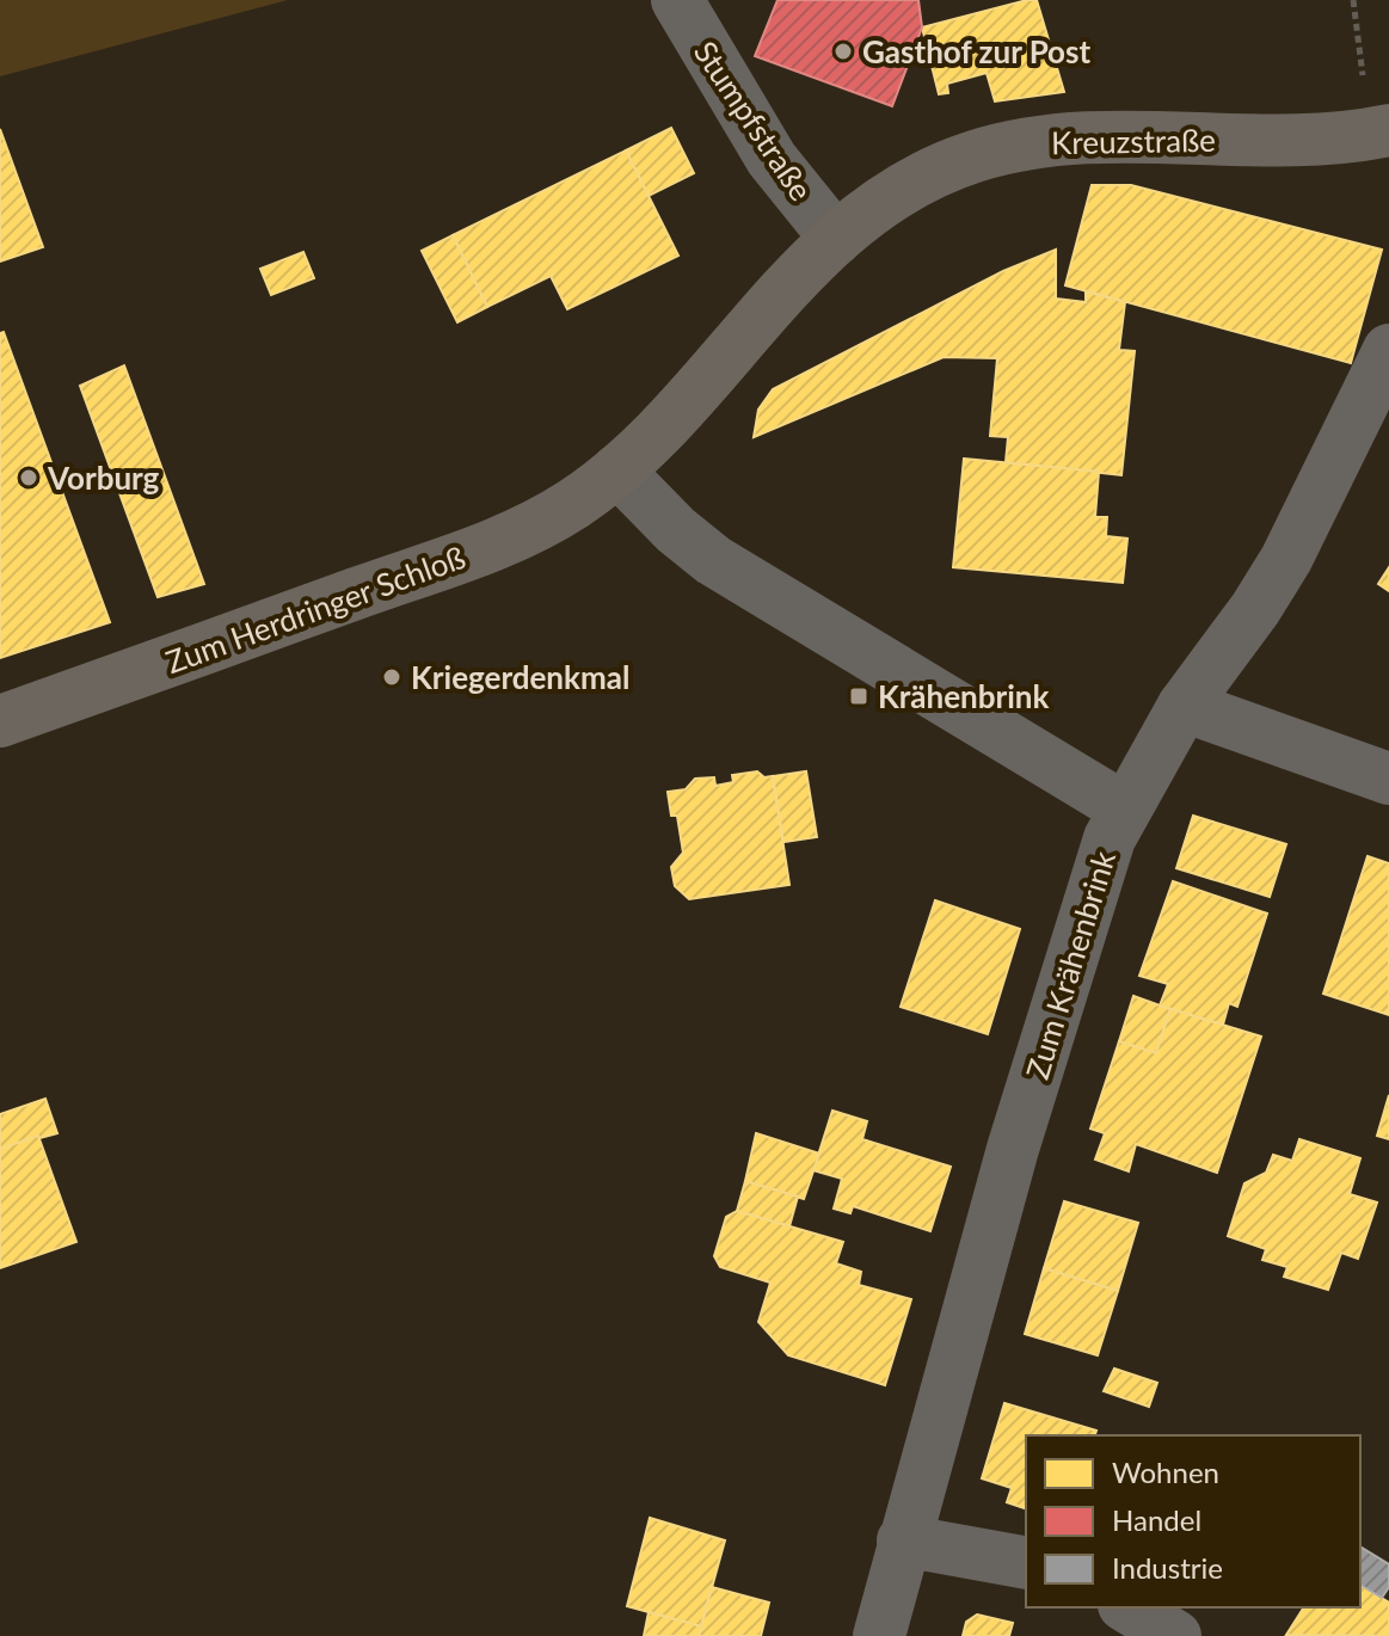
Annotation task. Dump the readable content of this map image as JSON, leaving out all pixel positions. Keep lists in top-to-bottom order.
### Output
{
  "streets": {
    "main road": ["Kreuzstraße", "Zum Herdringer Schloß"],
    "street": ["Stumpfstraße", "Zum Krähenbrink"]
  },
  "crossings": [
    ["Stumpfstraße", "Kreuzstraße"],
    ["Stumpfstraße", "Zum Herdringer Schloß"],
    ["Kreuzstraße", "Zum Herdringer Schloß"]
  ],
  "places": {
    "other": ["Gasthof zur Post", "Vorburg", "Kriegerdenkmal"],
    "transit": ["Krähenbrink"]
  },
  "legend": ["Wohnen", "Handel", "Industrie"]
}
